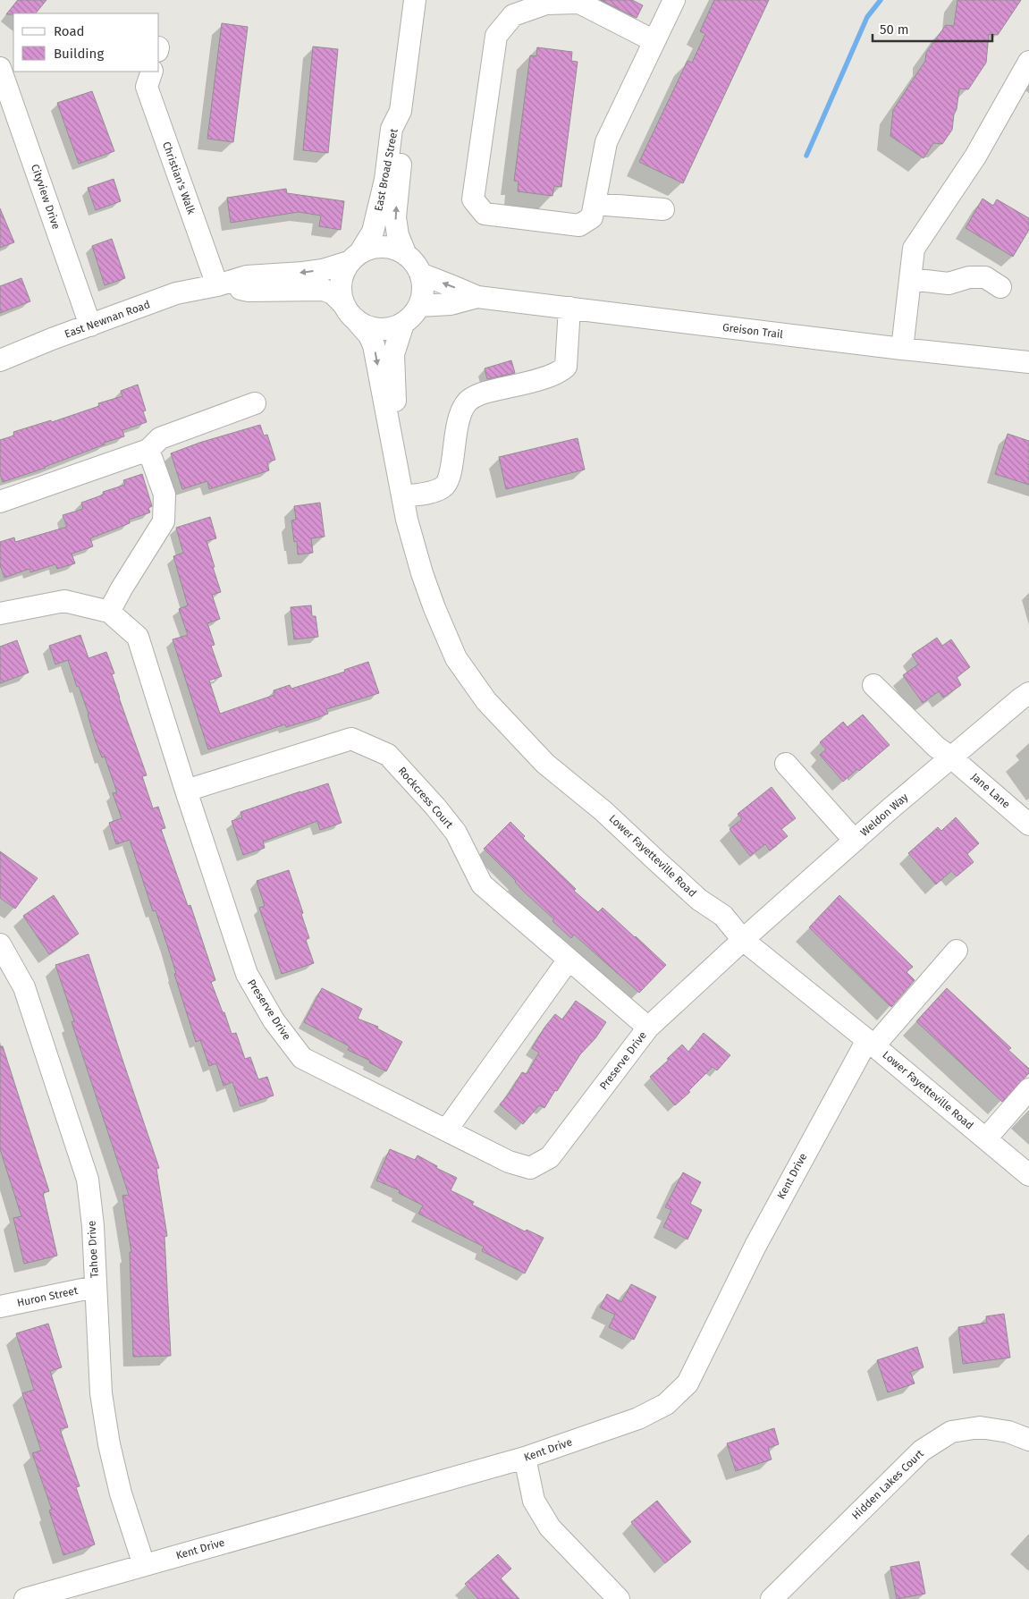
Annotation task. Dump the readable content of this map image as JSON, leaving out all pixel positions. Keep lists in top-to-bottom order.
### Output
{
  "streets": {
    "street": [
      "East Broad Street",
      "Christian's Walk",
      "Cityview Drive",
      "East Newnan Road",
      "Greison Trail",
      "Jane Lane",
      "Rockcress Court",
      "Weldon Way",
      "Lower Fayetteville Road",
      "Preserve Drive",
      "Kent Drive",
      "Tahoe Drive",
      "Huron Street",
      "Hidden Lakes Court"
    ]
  },
  "crossings": [
    ["East Broad Street", "East Newnan Road"],
    ["East Broad Street", "Greison Trail"],
    ["East Broad Street", "Lower Fayetteville Road"],
    ["Christian's Walk", "East Newnan Road"],
    ["Cityview Drive", "East Newnan Road"],
    ["East Newnan Road", "Greison Trail"],
    ["East Newnan Road", "Lower Fayetteville Road"],
    ["Greison Trail", "Lower Fayetteville Road"],
    ["Jane Lane", "Weldon Way"],
    ["Rockcress Court", "Preserve Drive"],
    ["Weldon Way", "Lower Fayetteville Road"],
    ["Weldon Way", "Preserve Drive"],
    ["Lower Fayetteville Road", "Preserve Drive"],
    ["Lower Fayetteville Road", "Kent Drive"],
    ["Kent Drive", "Tahoe Drive"],
    ["Tahoe Drive", "Huron Street"]
  ],
  "legend": ["Road", "Building"],
  "scale_bar": "50 m"
}
